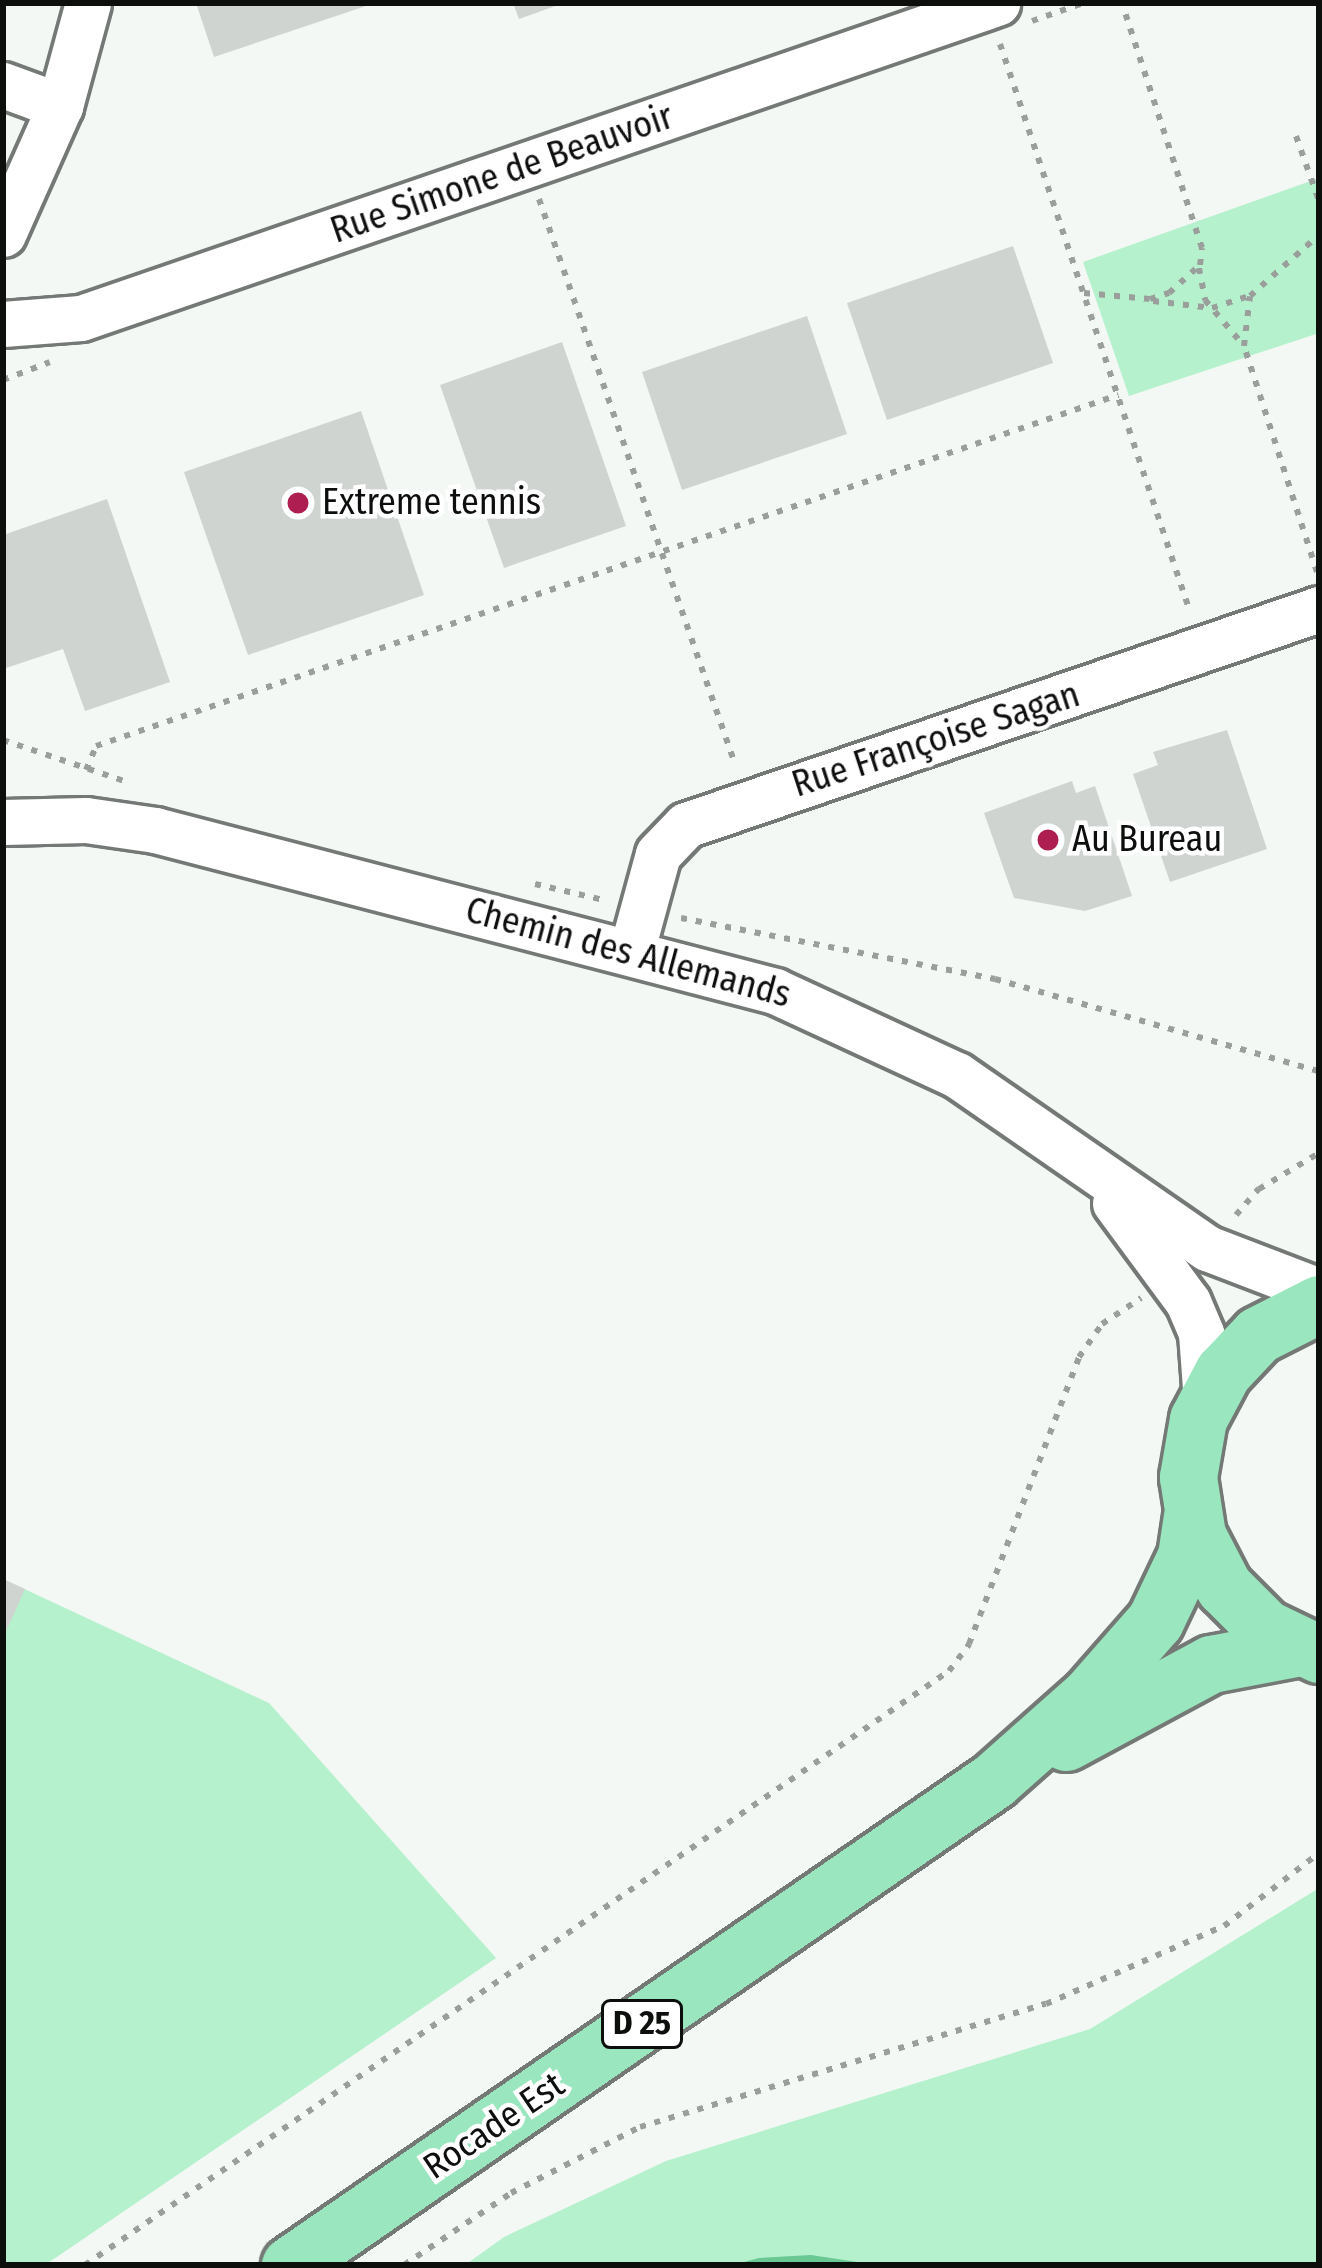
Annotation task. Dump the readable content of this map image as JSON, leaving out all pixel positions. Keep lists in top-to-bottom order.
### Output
{
  "streets": {
    "main road": ["D 25", "Rocade Est"],
    "street": ["Rue Simone de Beauvoir", "Rue Françoise Sagan", "Chemin des Allemands"]
  },
  "crossings": [
    ["Rue Françoise Sagan", "Chemin des Allemands"]
  ],
  "places": ["Extreme tennis", "Au Bureau"]
}
